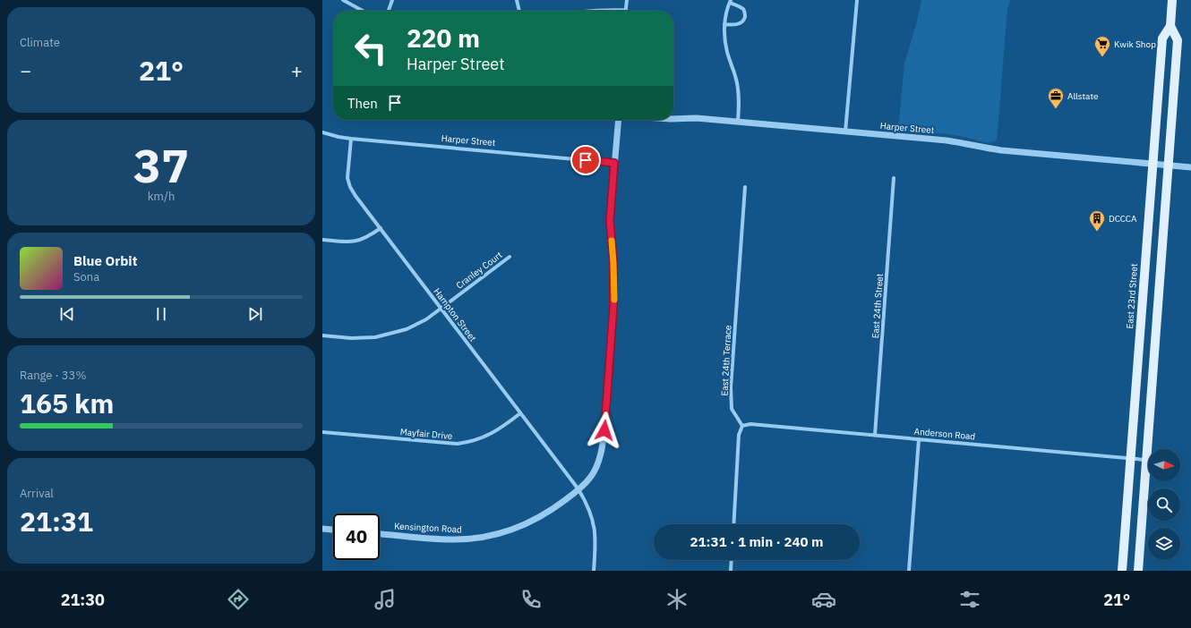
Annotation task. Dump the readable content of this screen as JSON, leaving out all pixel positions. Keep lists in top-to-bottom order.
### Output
{
  "streets": {
    "main road": ["East 23rd Street"],
    "street": [
      "Harper Street",
      "Cranley Court",
      "East 24th Street",
      "Hampton Street",
      "East 24th Terrace",
      "Mayfair Drive",
      "Anderson Road",
      "Kensington Road"
    ]
  },
  "crossings": [
    ["Harper Street", "East 23rd Street"],
    ["Harper Street", "Hampton Street"],
    ["Harper Street", "Kensington Road"],
    ["Cranley Court", "Hampton Street"],
    ["East 23rd Street", "Anderson Road"],
    ["East 24th Street", "Anderson Road"],
    ["Hampton Street", "Mayfair Drive"],
    ["Hampton Street", "Kensington Road"],
    ["East 24th Terrace", "Anderson Road"]
  ],
  "places": {
    "supermarket": ["Kwik Shop"],
    "office": ["Allstate"],
    "building": ["DCCCA"]
  },
  "north": "right",
  "page": {
    "tile": [
      "Climate",
      ["37", "km/h"],
      ["Range · 33%", "165 km"],
      ["Arrival", "21:31"]
    ],
    "turn": ["220 m", "Harper Street"],
    "heat": ["−", "21°", "+"],
    "then": "Then",
    "song": ["Blue Orbit", "Sona"],
    "limit": "40",
    "trip": "21:31 · 1 min · 240 m",
    "tabs": ["21:30", "21°"]
  }
}
